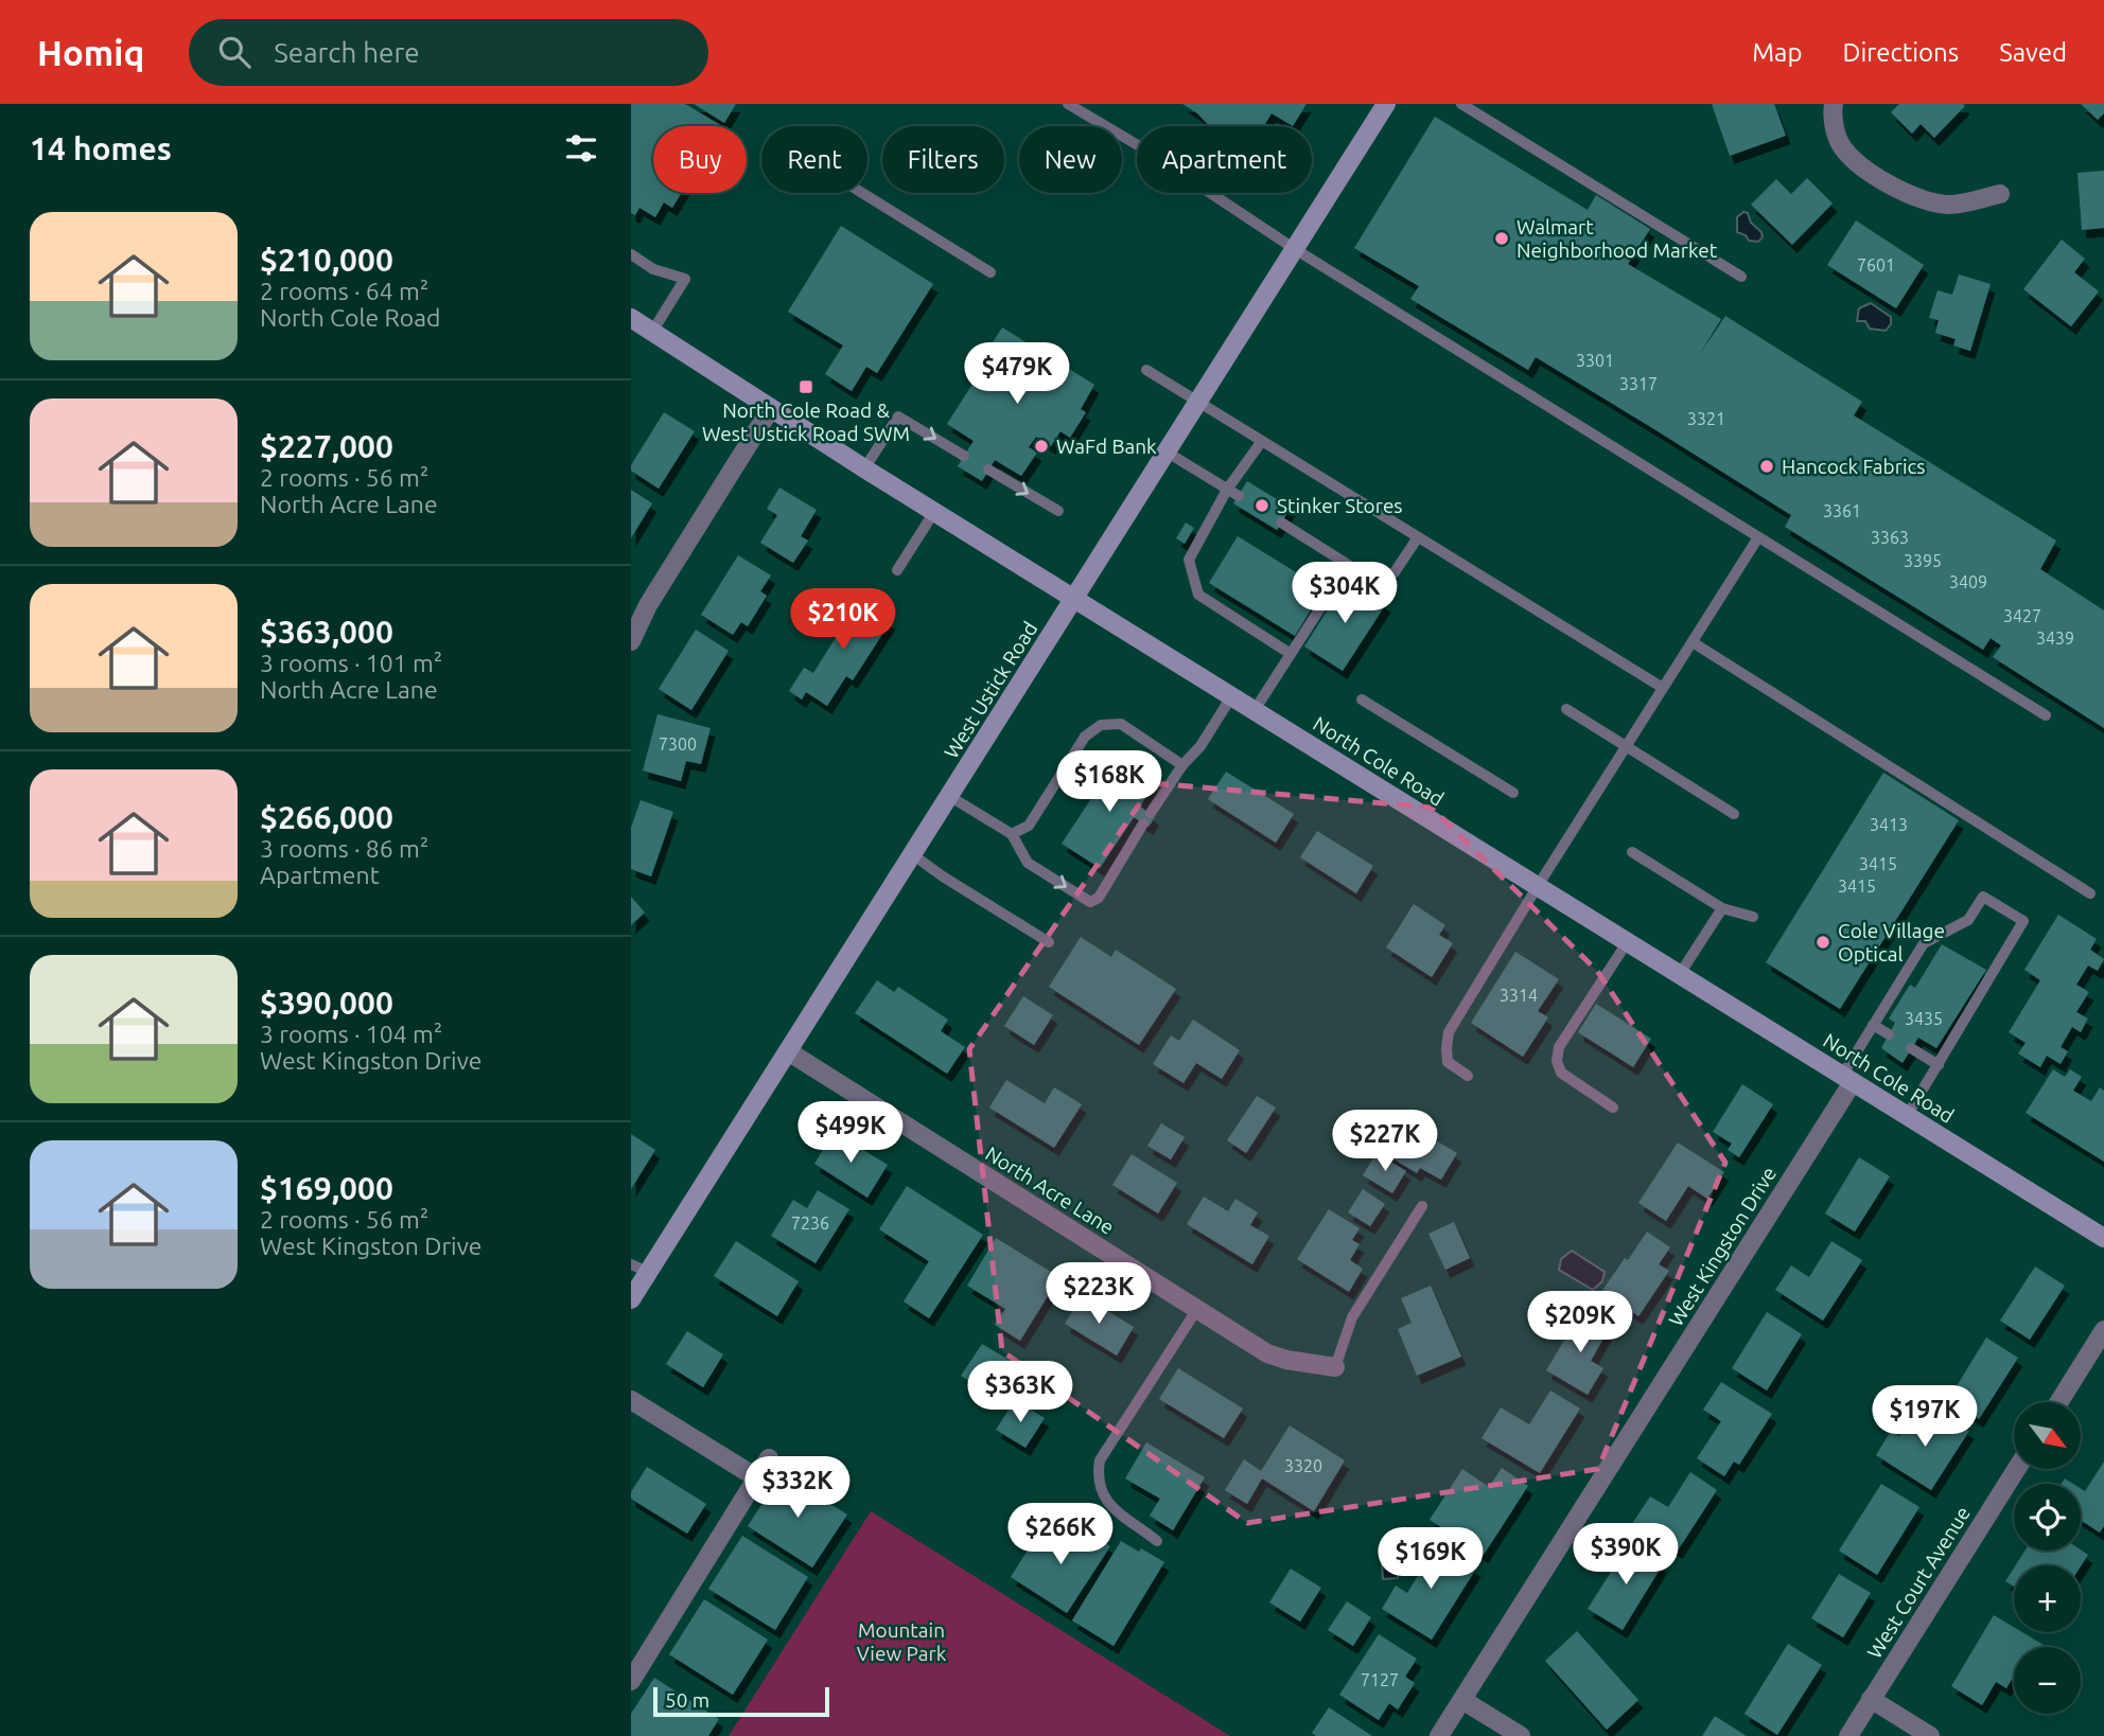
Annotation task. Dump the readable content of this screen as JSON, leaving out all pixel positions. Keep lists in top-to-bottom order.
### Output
{
  "streets": {
    "main road": ["West Ustick Road", "North Cole Road"],
    "street": ["North Acre Lane", "West Kingston Drive", "West Court Avenue"]
  },
  "crossings": [
    ["West Ustick Road", "North Cole Road"],
    ["West Ustick Road", "North Acre Lane"],
    ["North Cole Road", "West Kingston Drive"]
  ],
  "parks": ["Mountain View Park"],
  "places": {
    "other": [
      "Walmart Neighborhood Market",
      "WaFd Bank",
      "Hancock Fabrics",
      "Stinker Stores",
      "Cole Village Optical"
    ],
    "transit": ["North Cole Road & West Ustick Road SWM"]
  },
  "house_numbers": [
    "7601",
    "3301",
    "3317",
    "3321",
    "3361",
    "3363",
    "3395",
    "3409",
    "3427",
    "3439",
    "7300",
    "3413",
    "3415",
    "3415",
    "3314",
    "3435",
    "7236",
    "3320",
    "7127"
  ],
  "scale_bar": "50 m",
  "north": "bottom right",
  "page": {
    "header": "Homiq",
    "search": "Search here",
    "nav": ["Map", "Directions", "Saved"],
    "heading": "14 homes",
    "chip": [
      "Buy",
      "Rent",
      "Filters",
      "New",
      "Apartment"
    ],
    "list": [
      {
        "name": "$210,000",
        "note": "2 rooms · 64 m² · North Cole Road"
      },
      {
        "name": "$227,000",
        "note": "2 rooms · 56 m² · North Acre Lane"
      },
      {
        "name": "$363,000",
        "note": "3 rooms · 101 m² · North Acre Lane"
      },
      {
        "name": "$266,000",
        "note": "3 rooms · 86 m² · Apartment"
      },
      {
        "name": "$390,000",
        "note": "3 rooms · 104 m² · West Kingston Drive"
      },
      {
        "name": "$169,000",
        "note": "2 rooms · 56 m² · West Kingston Drive"
      }
    ],
    "price": [
      "$479K",
      "$304K",
      "$210K",
      "$168K",
      "$499K",
      "$227K",
      "$223K",
      "$209K",
      "$363K",
      "$197K",
      "$332K",
      "$266K",
      "$390K",
      "$169K"
    ],
    "map_buttons": ["+", "−"],
    "scale": "50 m"
  }
}
